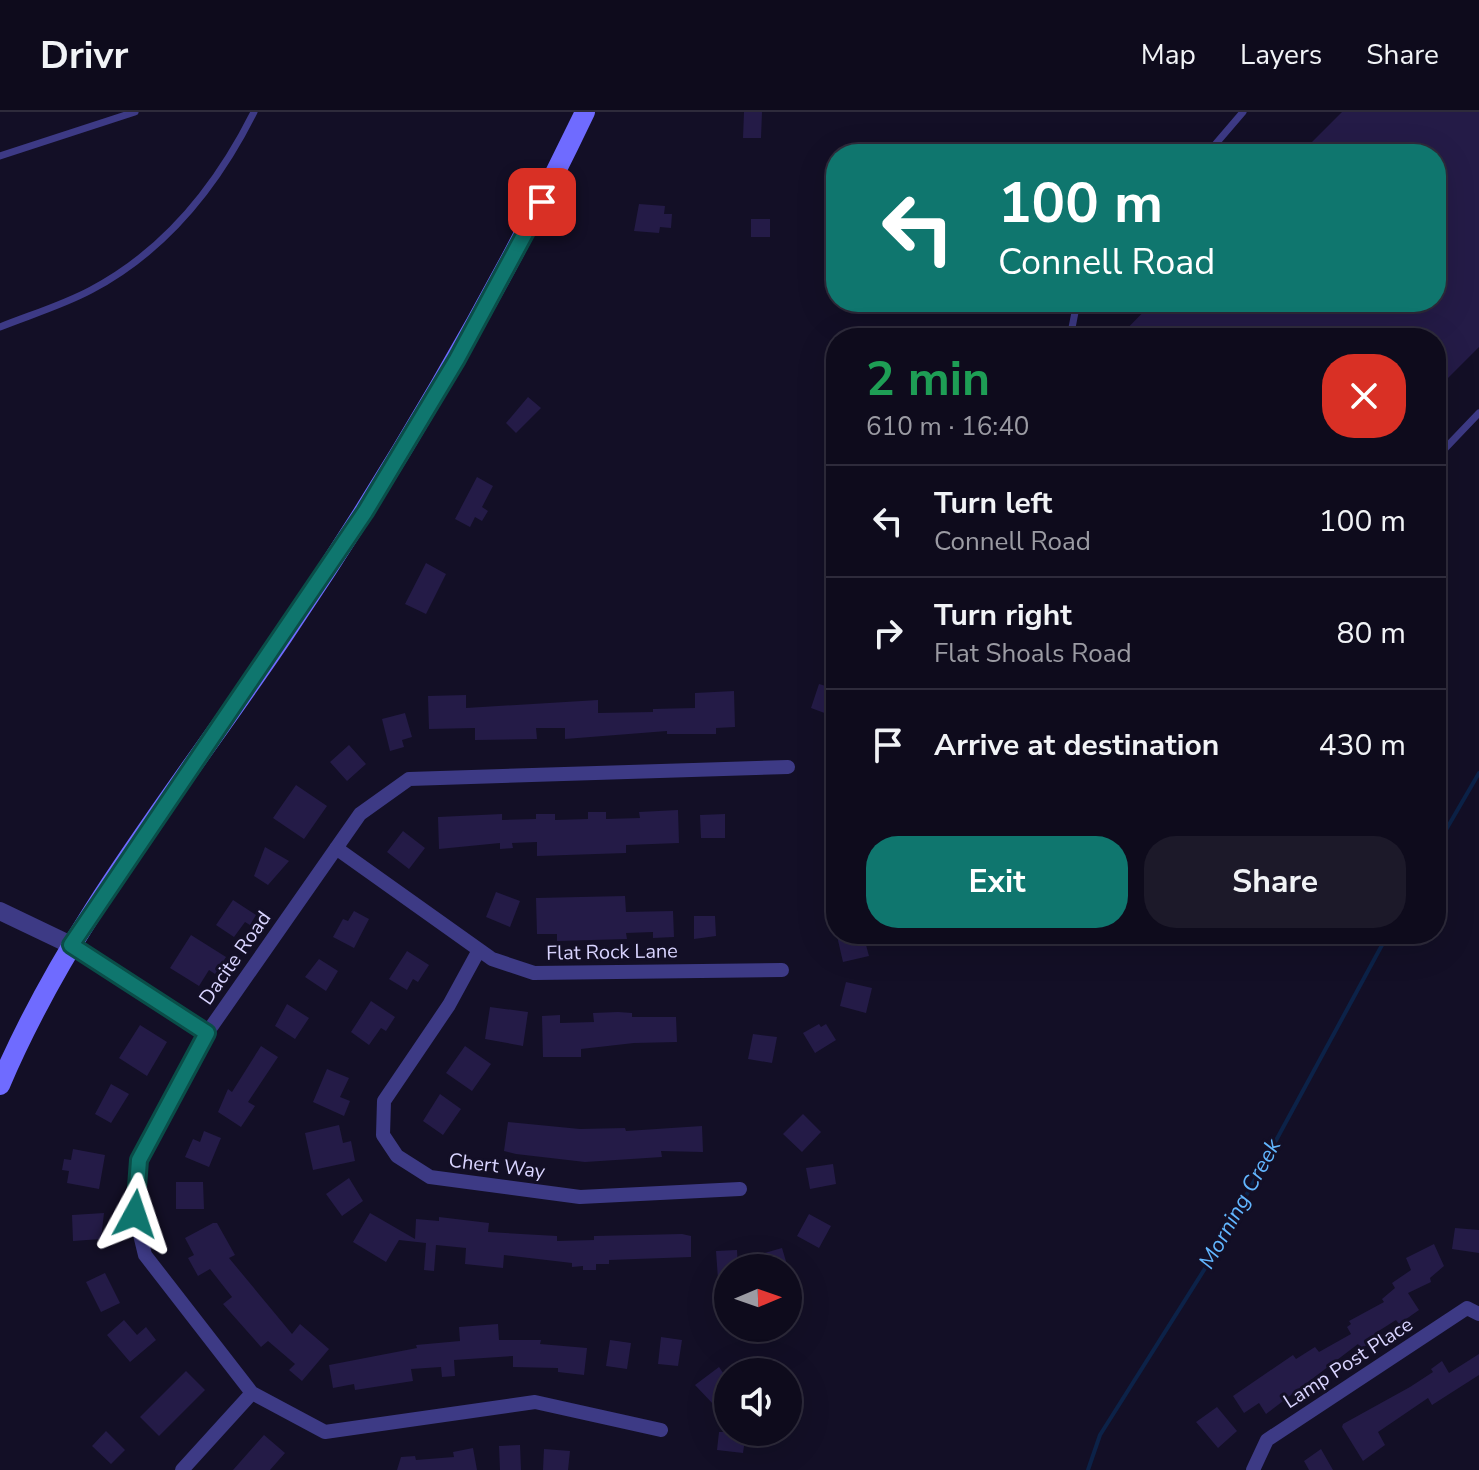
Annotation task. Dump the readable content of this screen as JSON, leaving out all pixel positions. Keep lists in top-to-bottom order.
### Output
{
  "streets": {
    "street": [
      "Flat Rock Lane",
      "Dacite Road",
      "Chert Way",
      "Lamp Post Place"
    ]
  },
  "crossings": [
    ["Flat Rock Lane", "Dacite Road"],
    ["Flat Rock Lane", "Chert Way"]
  ],
  "water": ["Morning Creek"],
  "north": "right",
  "page": {
    "header": "Drivr",
    "nav": ["Map", "Layers", "Share"],
    "turn": ["100 m", "Connell Road"],
    "heading": ["2 min", "610 m · 16:40"],
    "list": [
      {
        "name": "Turn left",
        "note": "Connell Road",
        "value": "100 m"
      },
      {
        "name": "Turn right",
        "note": "Flat Shoals Road",
        "value": "80 m"
      },
      {
        "name": "Arrive at destination",
        "value": "430 m"
      }
    ],
    "buttons": ["Exit", "Share"]
  }
}
